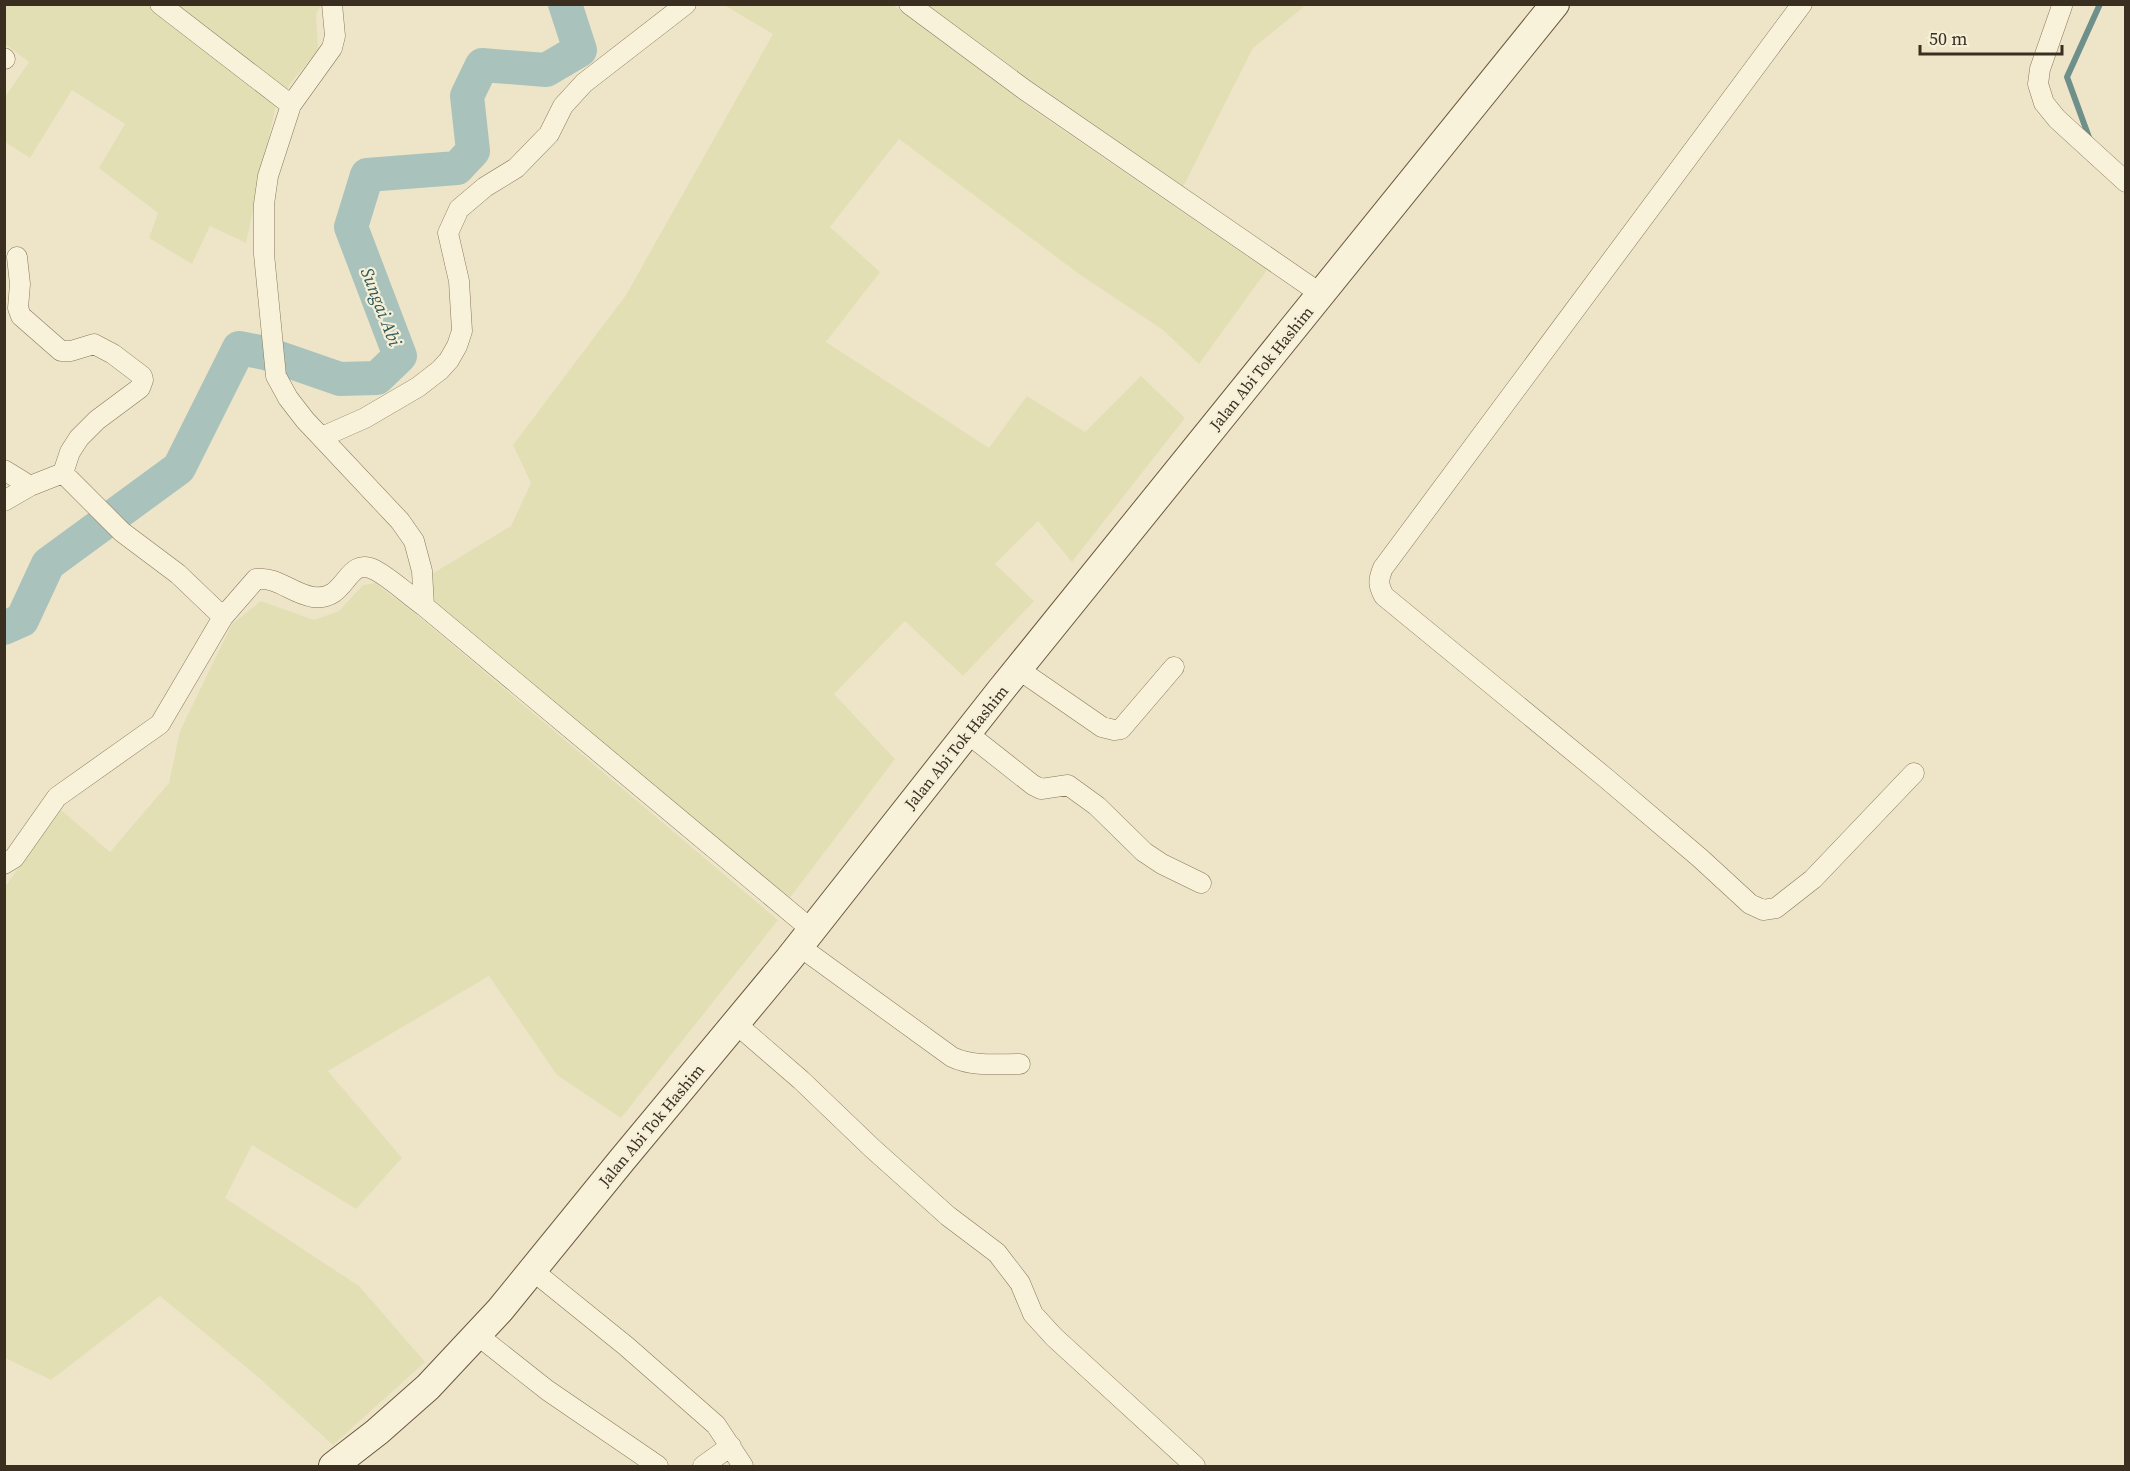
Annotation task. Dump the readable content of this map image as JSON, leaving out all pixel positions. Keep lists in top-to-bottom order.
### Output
{
  "streets": {
    "main road": ["Jalan Abi Tok Hashim"]
  },
  "water": ["Sungai Abi"],
  "scale_bar": "50 m"
}
